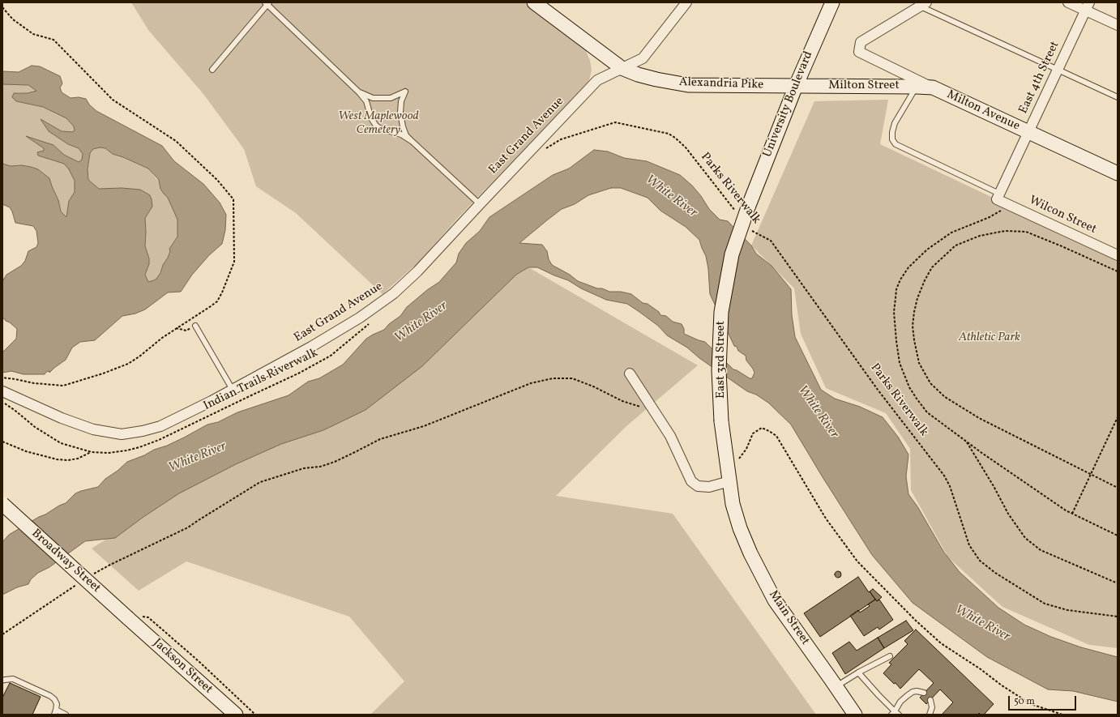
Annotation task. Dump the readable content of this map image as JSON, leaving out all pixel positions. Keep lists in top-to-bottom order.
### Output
{
  "streets": {
    "main road": [
      "Alexandria Pike",
      "Milton Street",
      "University Boulevard",
      "Milton Avenue",
      "East 3rd Street",
      "Broadway Street",
      "Main Street",
      "Jackson Street"
    ],
    "street": ["East 4th Street", "East Grand Avenue", "Wilcon Street"],
    "path": ["Parks Riverwalk", "Indian Trails Riverwalk"]
  },
  "crossings": [
    ["East 4th Street", "Milton Avenue"],
    ["East 4th Street", "Wilcon Street"],
    ["Alexandria Pike", "Milton Street"],
    ["Alexandria Pike", "University Boulevard"],
    ["Alexandria Pike", "East Grand Avenue"],
    ["Milton Street", "University Boulevard"],
    ["Milton Street", "Milton Avenue"],
    ["University Boulevard", "Parks Riverwalk"],
    ["University Boulevard", "East 3rd Street"],
    ["East Grand Avenue", "Indian Trails Riverwalk"],
    ["Parks Riverwalk", "East 3rd Street"],
    ["East 3rd Street", "Main Street"],
    ["Broadway Street", "Jackson Street"]
  ],
  "water": ["White River"],
  "parks": ["West Maplewood Cemetery", "Athletic Park"],
  "scale_bar": "50 m"
}
